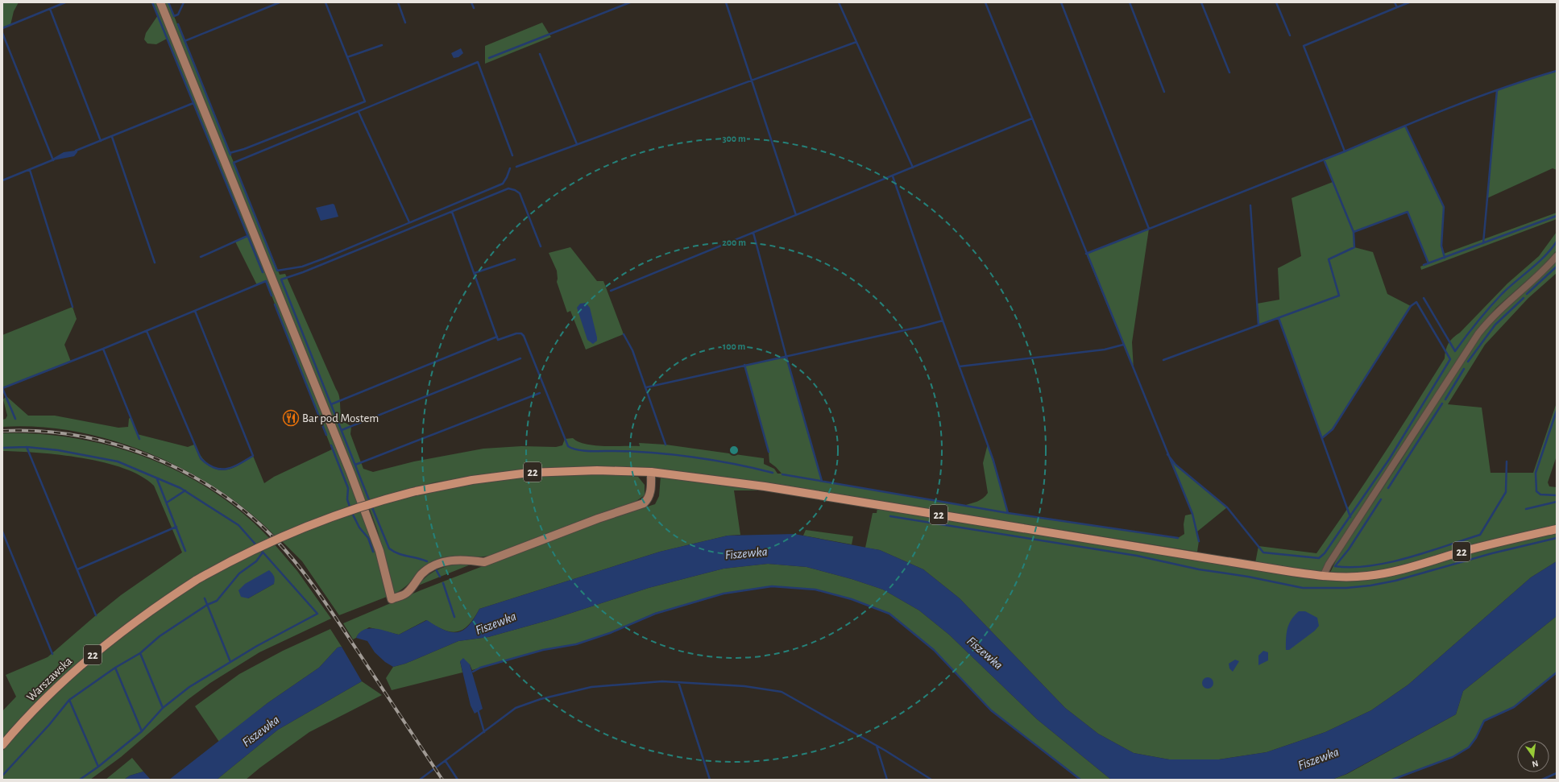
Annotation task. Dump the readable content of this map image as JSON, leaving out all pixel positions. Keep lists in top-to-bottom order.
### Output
{
  "streets": {
    "main road": ["22", "Warszawska"]
  },
  "crossings": [
    ["22", "Warszawska"]
  ],
  "water": ["Fiszewka"],
  "places": {
    "restaurant": ["Bar pod Mostem"]
  },
  "north": "bottom",
  "rings": ["300 m", "200 m", "100 m"]
}
